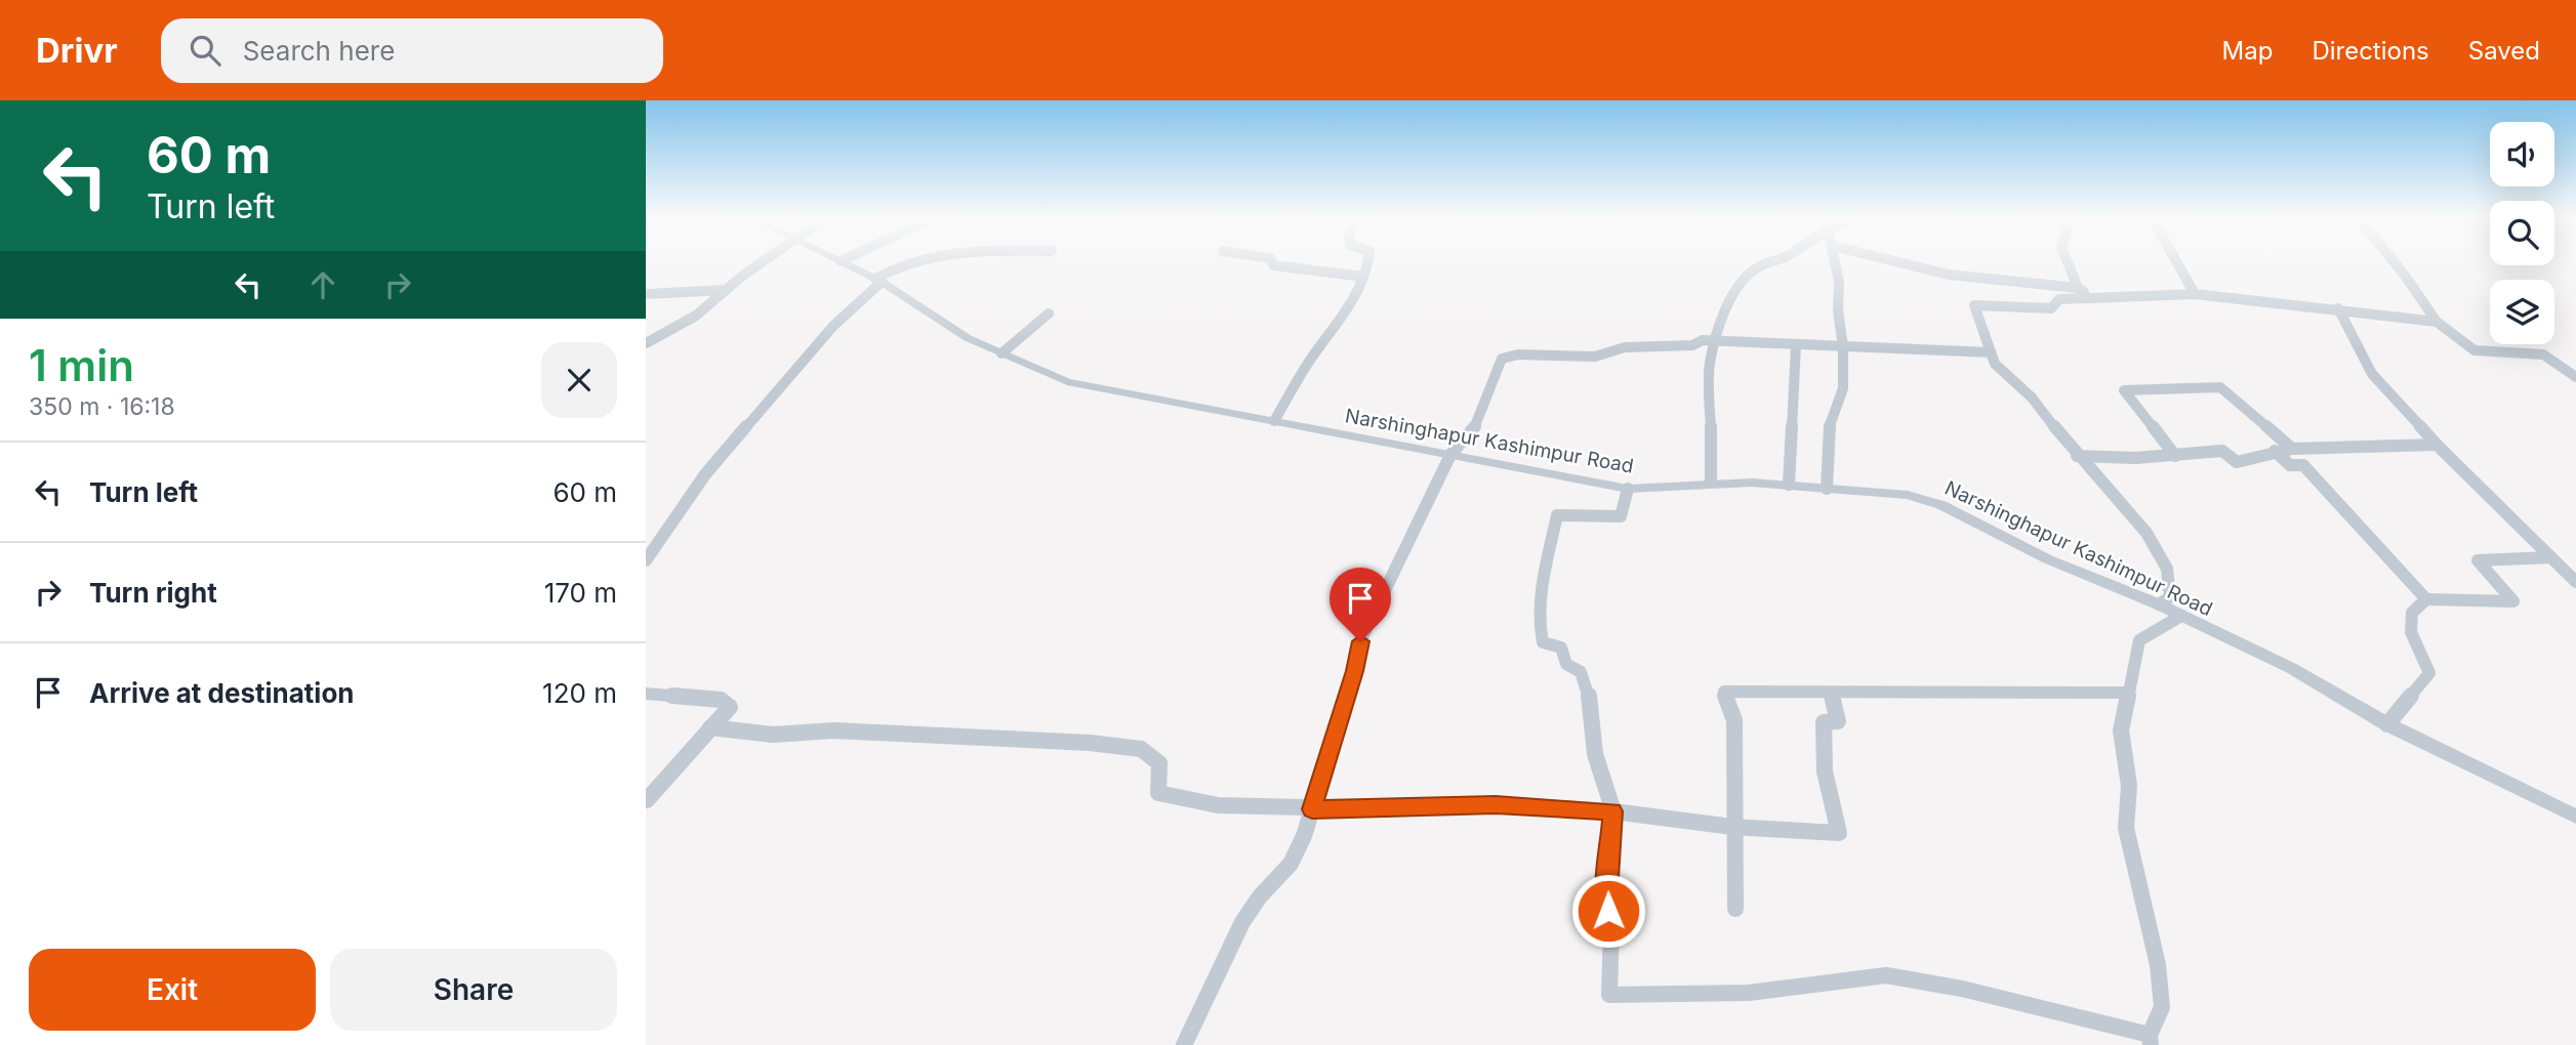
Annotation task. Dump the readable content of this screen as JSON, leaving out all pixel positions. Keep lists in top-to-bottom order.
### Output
{
  "streets": {
    "street": ["Narshinghapur Kashimpur Road"]
  },
  "page": {
    "header": "Drivr",
    "search": "Search here",
    "nav": ["Map", "Directions", "Saved"],
    "turn": ["60 m", "Turn left"],
    "heading": ["1 min", "350 m · 16:18"],
    "list": [
      {
        "name": "Turn left",
        "value": "60 m"
      },
      {
        "name": "Turn right",
        "value": "170 m"
      },
      {
        "name": "Arrive at destination",
        "value": "120 m"
      }
    ],
    "buttons": ["Exit", "Share"]
  }
}
